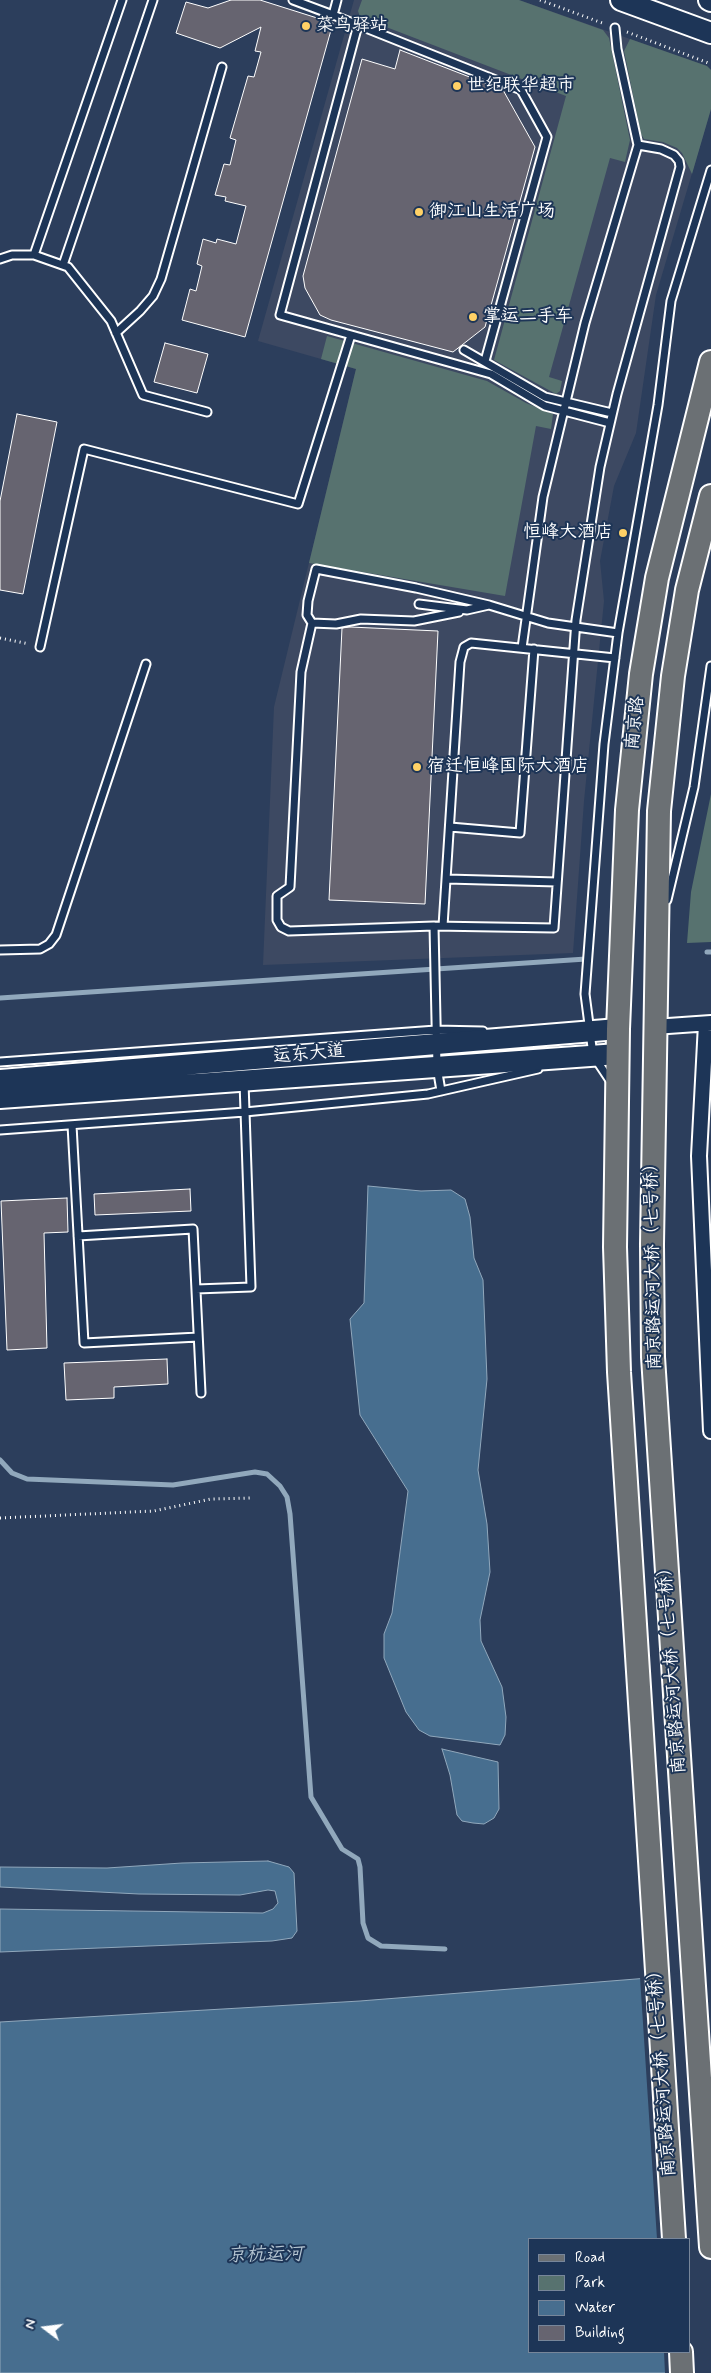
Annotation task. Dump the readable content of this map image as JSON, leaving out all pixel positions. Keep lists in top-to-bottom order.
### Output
{
  "streets": {
    "main road": ["南京路", "运东大道", "南京路运河大桥（七号桥）"]
  },
  "crossings": [
    ["南京路", "运东大道"],
    ["南京路", "南京路运河大桥（七号桥）"]
  ],
  "water": ["京杭运河"],
  "places": [
    "菜鸟驿站",
    "世纪联华超市",
    "御江山生活广场",
    "掌运二手车",
    "恒峰大酒店",
    "宿迁恒峰国际大酒店"
  ],
  "legend": [
    "Road",
    "Park",
    "Water",
    "Building"
  ],
  "north": "left"
}
